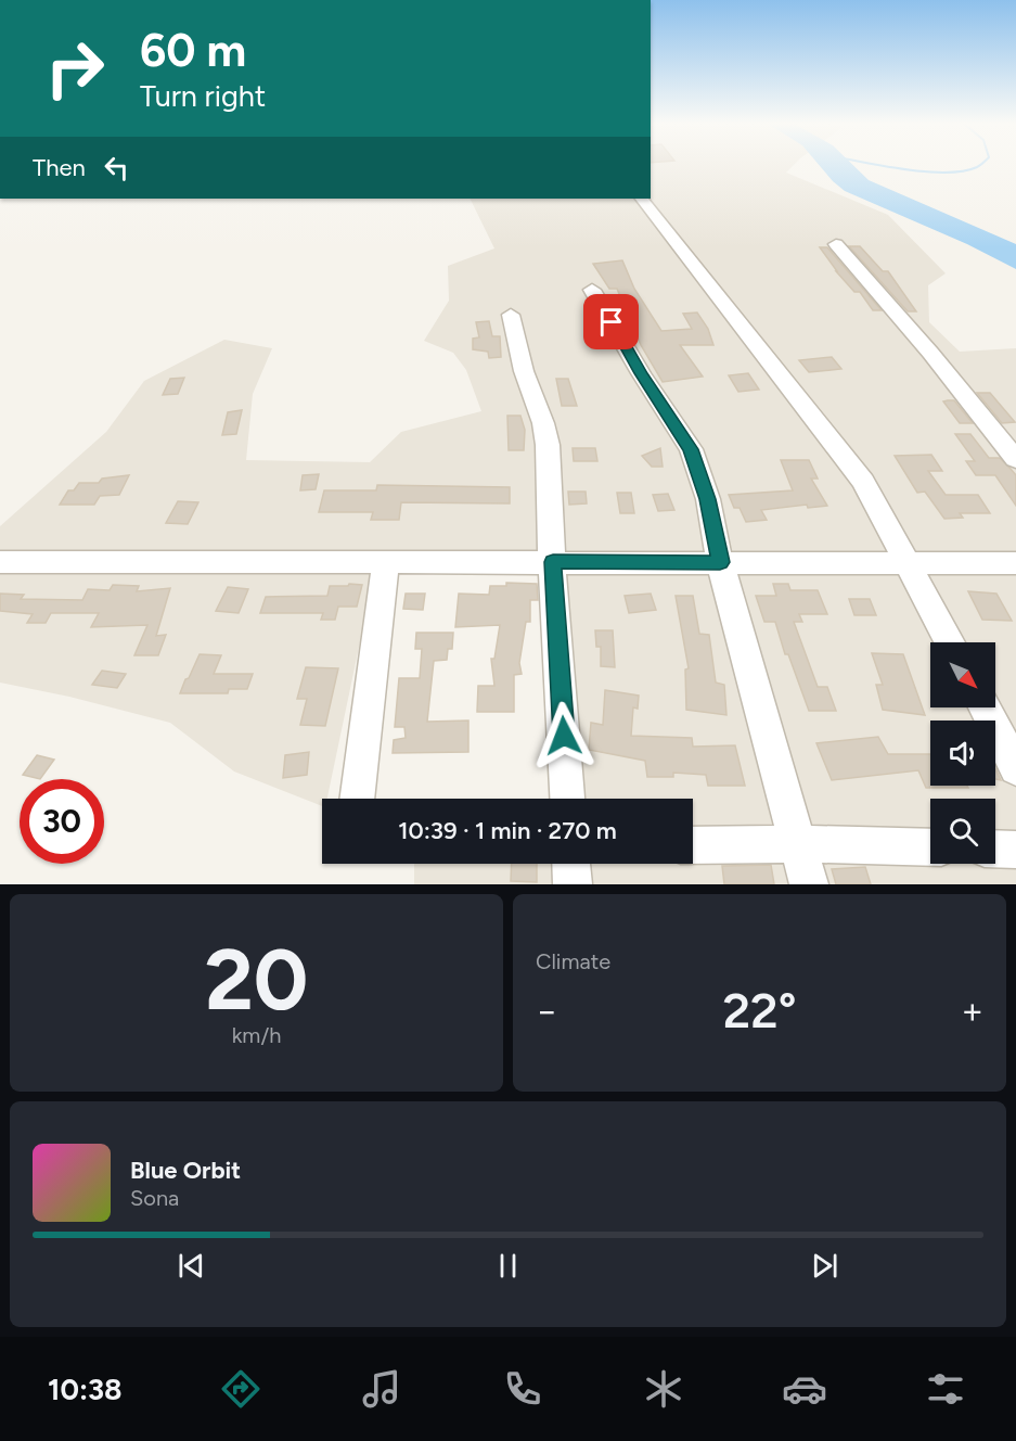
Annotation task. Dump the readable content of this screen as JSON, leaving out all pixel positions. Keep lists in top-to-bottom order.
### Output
{
  "north": "bottom right",
  "page": {
    "turn": ["60 m", "Turn right"],
    "then": "Then",
    "limit": "30",
    "trip": "10:39 · 1 min · 270 m",
    "tile": [
      ["20", "km/h"],
      "Climate"
    ],
    "heat": ["−", "22°", "+"],
    "song": ["Blue Orbit", "Sona"],
    "tabs": "10:38"
  }
}
